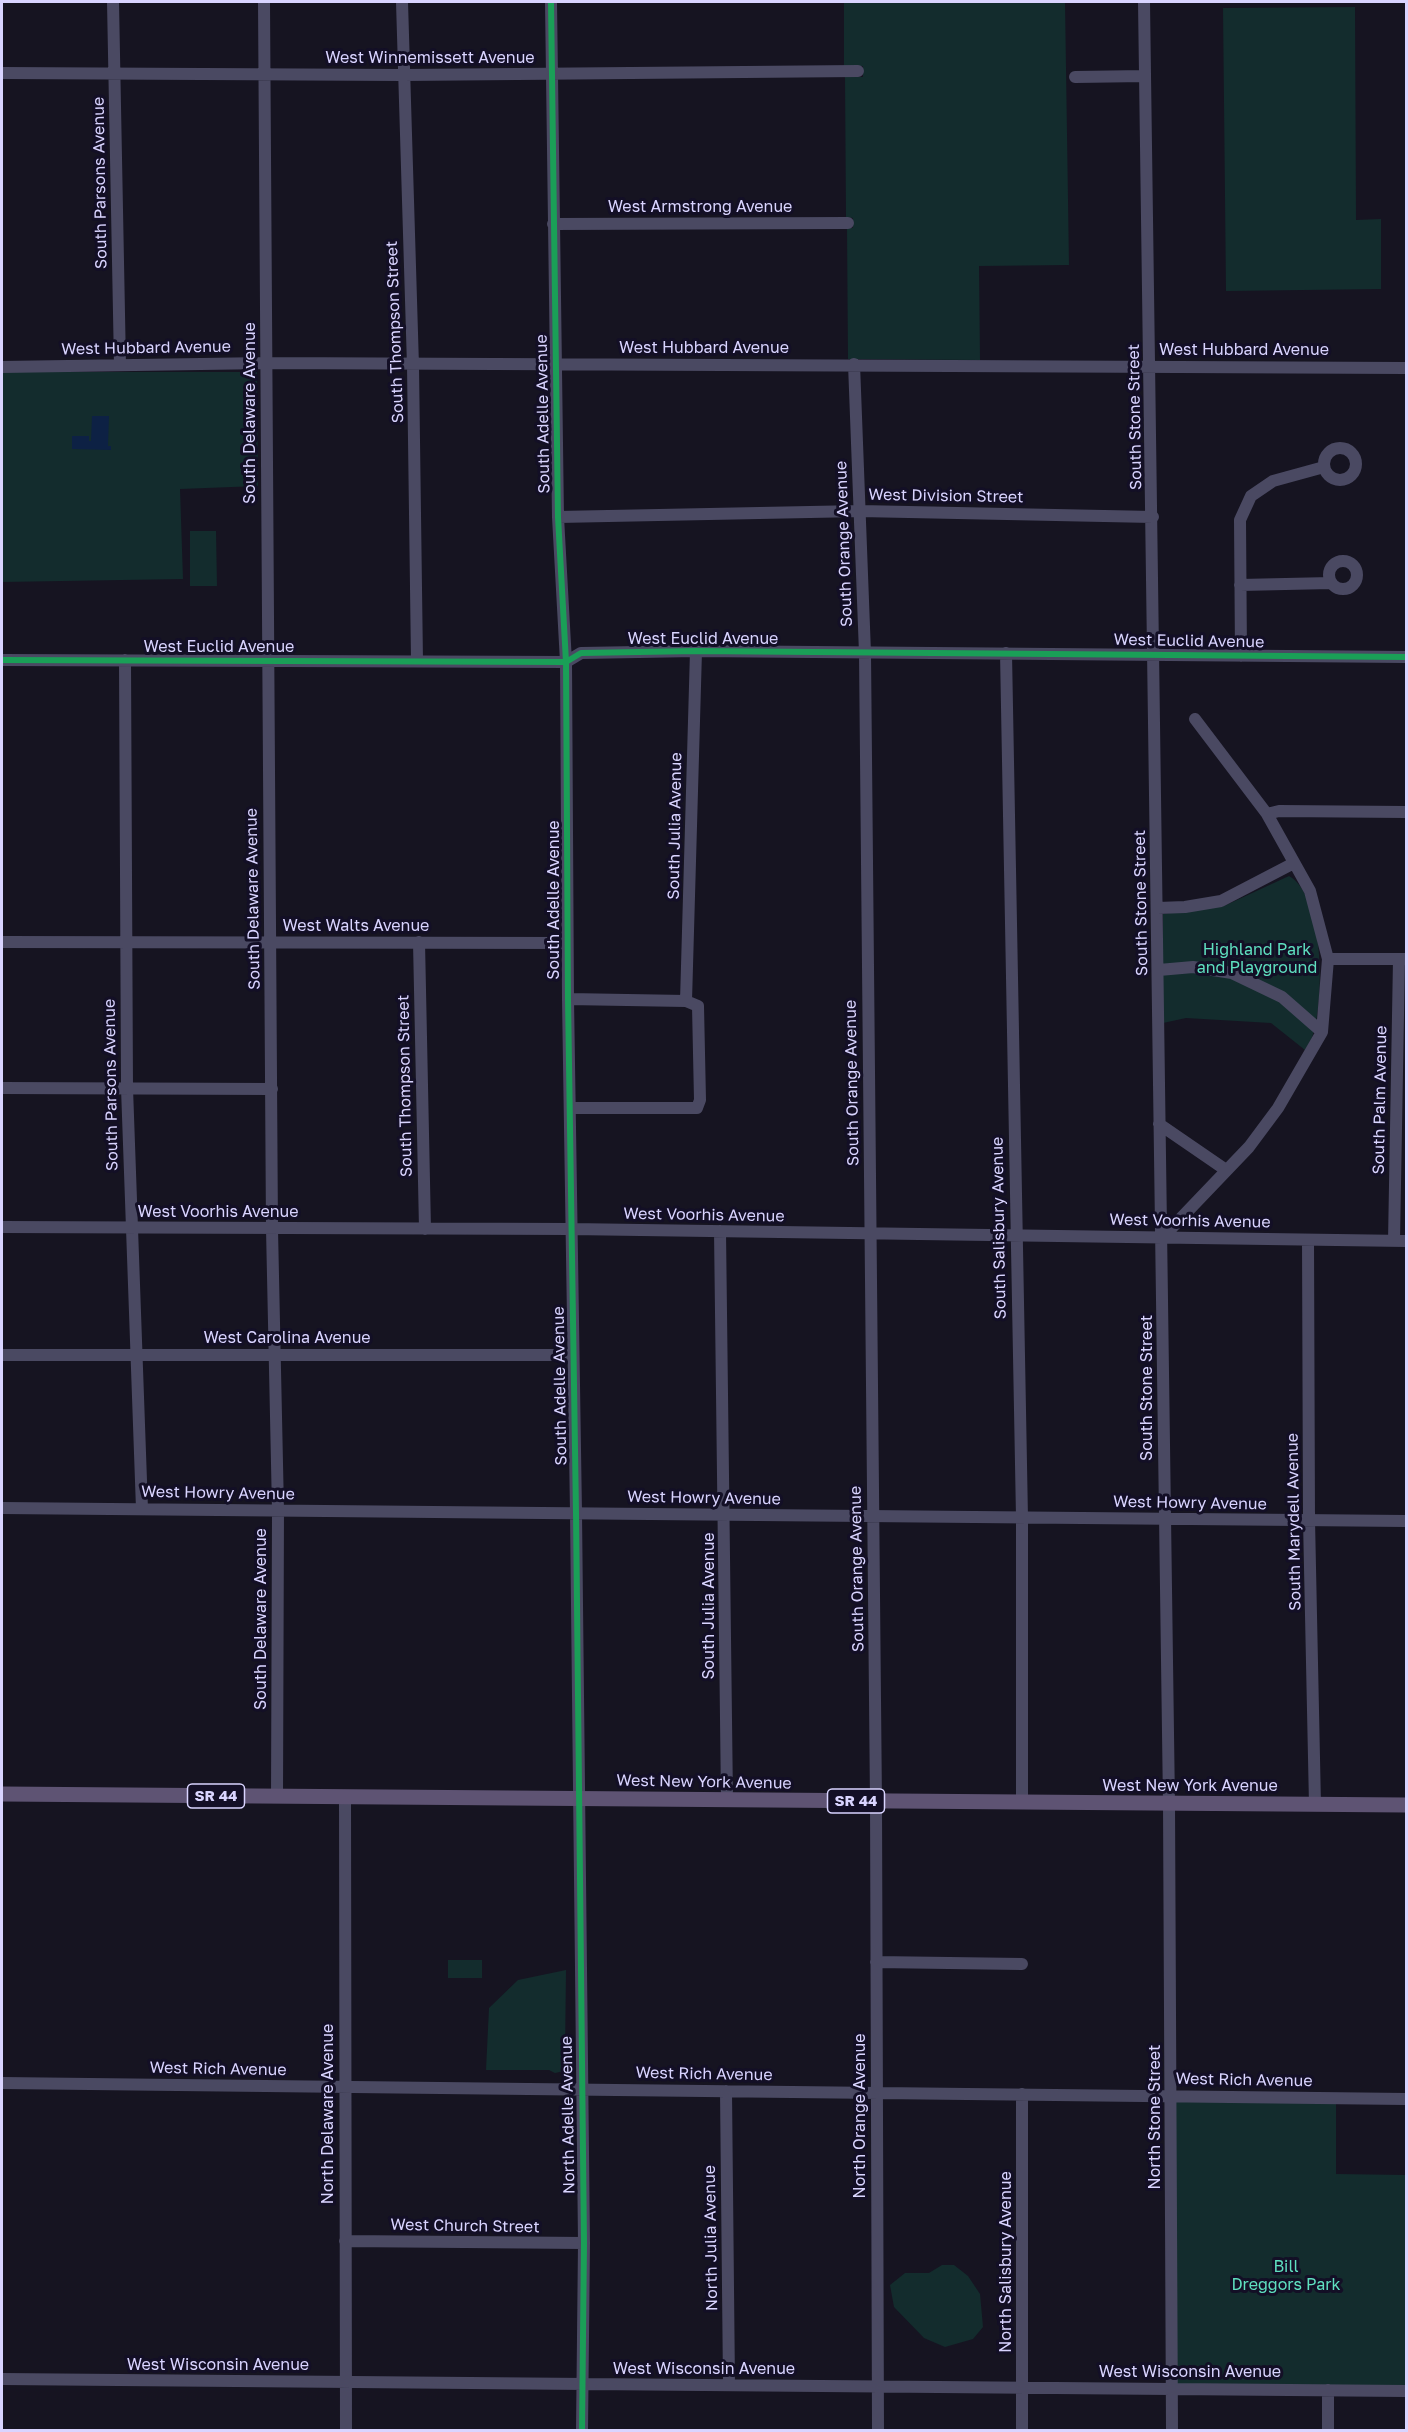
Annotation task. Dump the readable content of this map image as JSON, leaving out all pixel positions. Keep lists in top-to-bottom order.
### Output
{
  "streets": {
    "main road": ["West New York Avenue", "SR 44"],
    "street": [
      "West Winnemissett Avenue",
      "South Parsons Avenue",
      "West Armstrong Avenue",
      "South Thompson Street",
      "West Hubbard Avenue",
      "South Delaware Avenue",
      "South Adelle Avenue",
      "South Stone Street",
      "West Division Street",
      "South Orange Avenue",
      "West Euclid Avenue",
      "South Julia Avenue",
      "West Walts Avenue",
      "South Palm Avenue",
      "West Voorhis Avenue",
      "South Salisbury Avenue",
      "West Carolina Avenue",
      "West Howry Avenue",
      "South Marydell Avenue",
      "West Rich Avenue",
      "North Delaware Avenue",
      "North Adelle Avenue",
      "North Orange Avenue",
      "North Stone Street",
      "West Church Street",
      "North Julia Avenue",
      "North Salisbury Avenue",
      "West Wisconsin Avenue"
    ]
  },
  "crossings": [
    ["West Winnemissett Avenue", "South Parsons Avenue"],
    ["West Winnemissett Avenue", "South Thompson Street"],
    ["West Winnemissett Avenue", "South Delaware Avenue"],
    ["West Winnemissett Avenue", "South Adelle Avenue"],
    ["South Parsons Avenue", "West Hubbard Avenue"],
    ["South Parsons Avenue", "West Euclid Avenue"],
    ["South Parsons Avenue", "West Walts Avenue"],
    ["South Parsons Avenue", "West Voorhis Avenue"],
    ["South Parsons Avenue", "West Carolina Avenue"],
    ["South Parsons Avenue", "West Howry Avenue"],
    ["West Armstrong Avenue", "South Adelle Avenue"],
    ["South Thompson Street", "West Hubbard Avenue"],
    ["South Thompson Street", "West Euclid Avenue"],
    ["South Thompson Street", "West Walts Avenue"],
    ["South Thompson Street", "West Voorhis Avenue"],
    ["West Hubbard Avenue", "South Delaware Avenue"],
    ["West Hubbard Avenue", "South Adelle Avenue"],
    ["West Hubbard Avenue", "South Stone Street"],
    ["West Hubbard Avenue", "South Orange Avenue"],
    ["South Delaware Avenue", "West Euclid Avenue"],
    ["South Delaware Avenue", "West Walts Avenue"],
    ["South Delaware Avenue", "West Voorhis Avenue"],
    ["South Delaware Avenue", "West Carolina Avenue"],
    ["South Delaware Avenue", "West Howry Avenue"],
    ["South Delaware Avenue", "West New York Avenue"],
    ["South Adelle Avenue", "West Division Street"],
    ["South Adelle Avenue", "West Euclid Avenue"],
    ["South Adelle Avenue", "West Walts Avenue"],
    ["South Adelle Avenue", "West Voorhis Avenue"],
    ["South Adelle Avenue", "West Carolina Avenue"],
    ["South Adelle Avenue", "West Howry Avenue"],
    ["South Adelle Avenue", "West New York Avenue"],
    ["South Adelle Avenue", "North Adelle Avenue"],
    ["South Stone Street", "West Division Street"],
    ["South Stone Street", "West Euclid Avenue"],
    ["South Stone Street", "West Voorhis Avenue"],
    ["South Stone Street", "West Howry Avenue"],
    ["South Stone Street", "West New York Avenue"],
    ["South Stone Street", "North Stone Street"],
    ["West Division Street", "South Orange Avenue"],
    ["South Orange Avenue", "West Euclid Avenue"],
    ["South Orange Avenue", "West Voorhis Avenue"],
    ["South Orange Avenue", "West Howry Avenue"],
    ["South Orange Avenue", "West New York Avenue"],
    ["South Orange Avenue", "North Orange Avenue"],
    ["West Euclid Avenue", "South Julia Avenue"],
    ["West Euclid Avenue", "South Salisbury Avenue"],
    ["South Julia Avenue", "West Voorhis Avenue"],
    ["South Julia Avenue", "West Howry Avenue"],
    ["South Julia Avenue", "West New York Avenue"],
    ["South Palm Avenue", "West Voorhis Avenue"],
    ["West Voorhis Avenue", "South Salisbury Avenue"],
    ["West Voorhis Avenue", "South Marydell Avenue"],
    ["South Salisbury Avenue", "West Howry Avenue"],
    ["South Salisbury Avenue", "West New York Avenue"],
    ["West Howry Avenue", "South Marydell Avenue"],
    ["South Marydell Avenue", "West New York Avenue"],
    ["West New York Avenue", "North Delaware Avenue"],
    ["West New York Avenue", "North Adelle Avenue"],
    ["West New York Avenue", "North Orange Avenue"],
    ["West New York Avenue", "North Stone Street"],
    ["West Rich Avenue", "North Delaware Avenue"],
    ["West Rich Avenue", "North Adelle Avenue"],
    ["West Rich Avenue", "North Orange Avenue"],
    ["West Rich Avenue", "North Stone Street"],
    ["West Rich Avenue", "North Julia Avenue"],
    ["West Rich Avenue", "North Salisbury Avenue"],
    ["North Delaware Avenue", "West Church Street"],
    ["North Delaware Avenue", "West Wisconsin Avenue"],
    ["North Adelle Avenue", "West Church Street"],
    ["North Adelle Avenue", "West Wisconsin Avenue"],
    ["North Orange Avenue", "West Wisconsin Avenue"],
    ["North Stone Street", "West Wisconsin Avenue"],
    ["North Julia Avenue", "West Wisconsin Avenue"],
    ["North Salisbury Avenue", "West Wisconsin Avenue"]
  ],
  "parks": ["Highland Park and Playground", "Bill Dreggors Park"]
}
